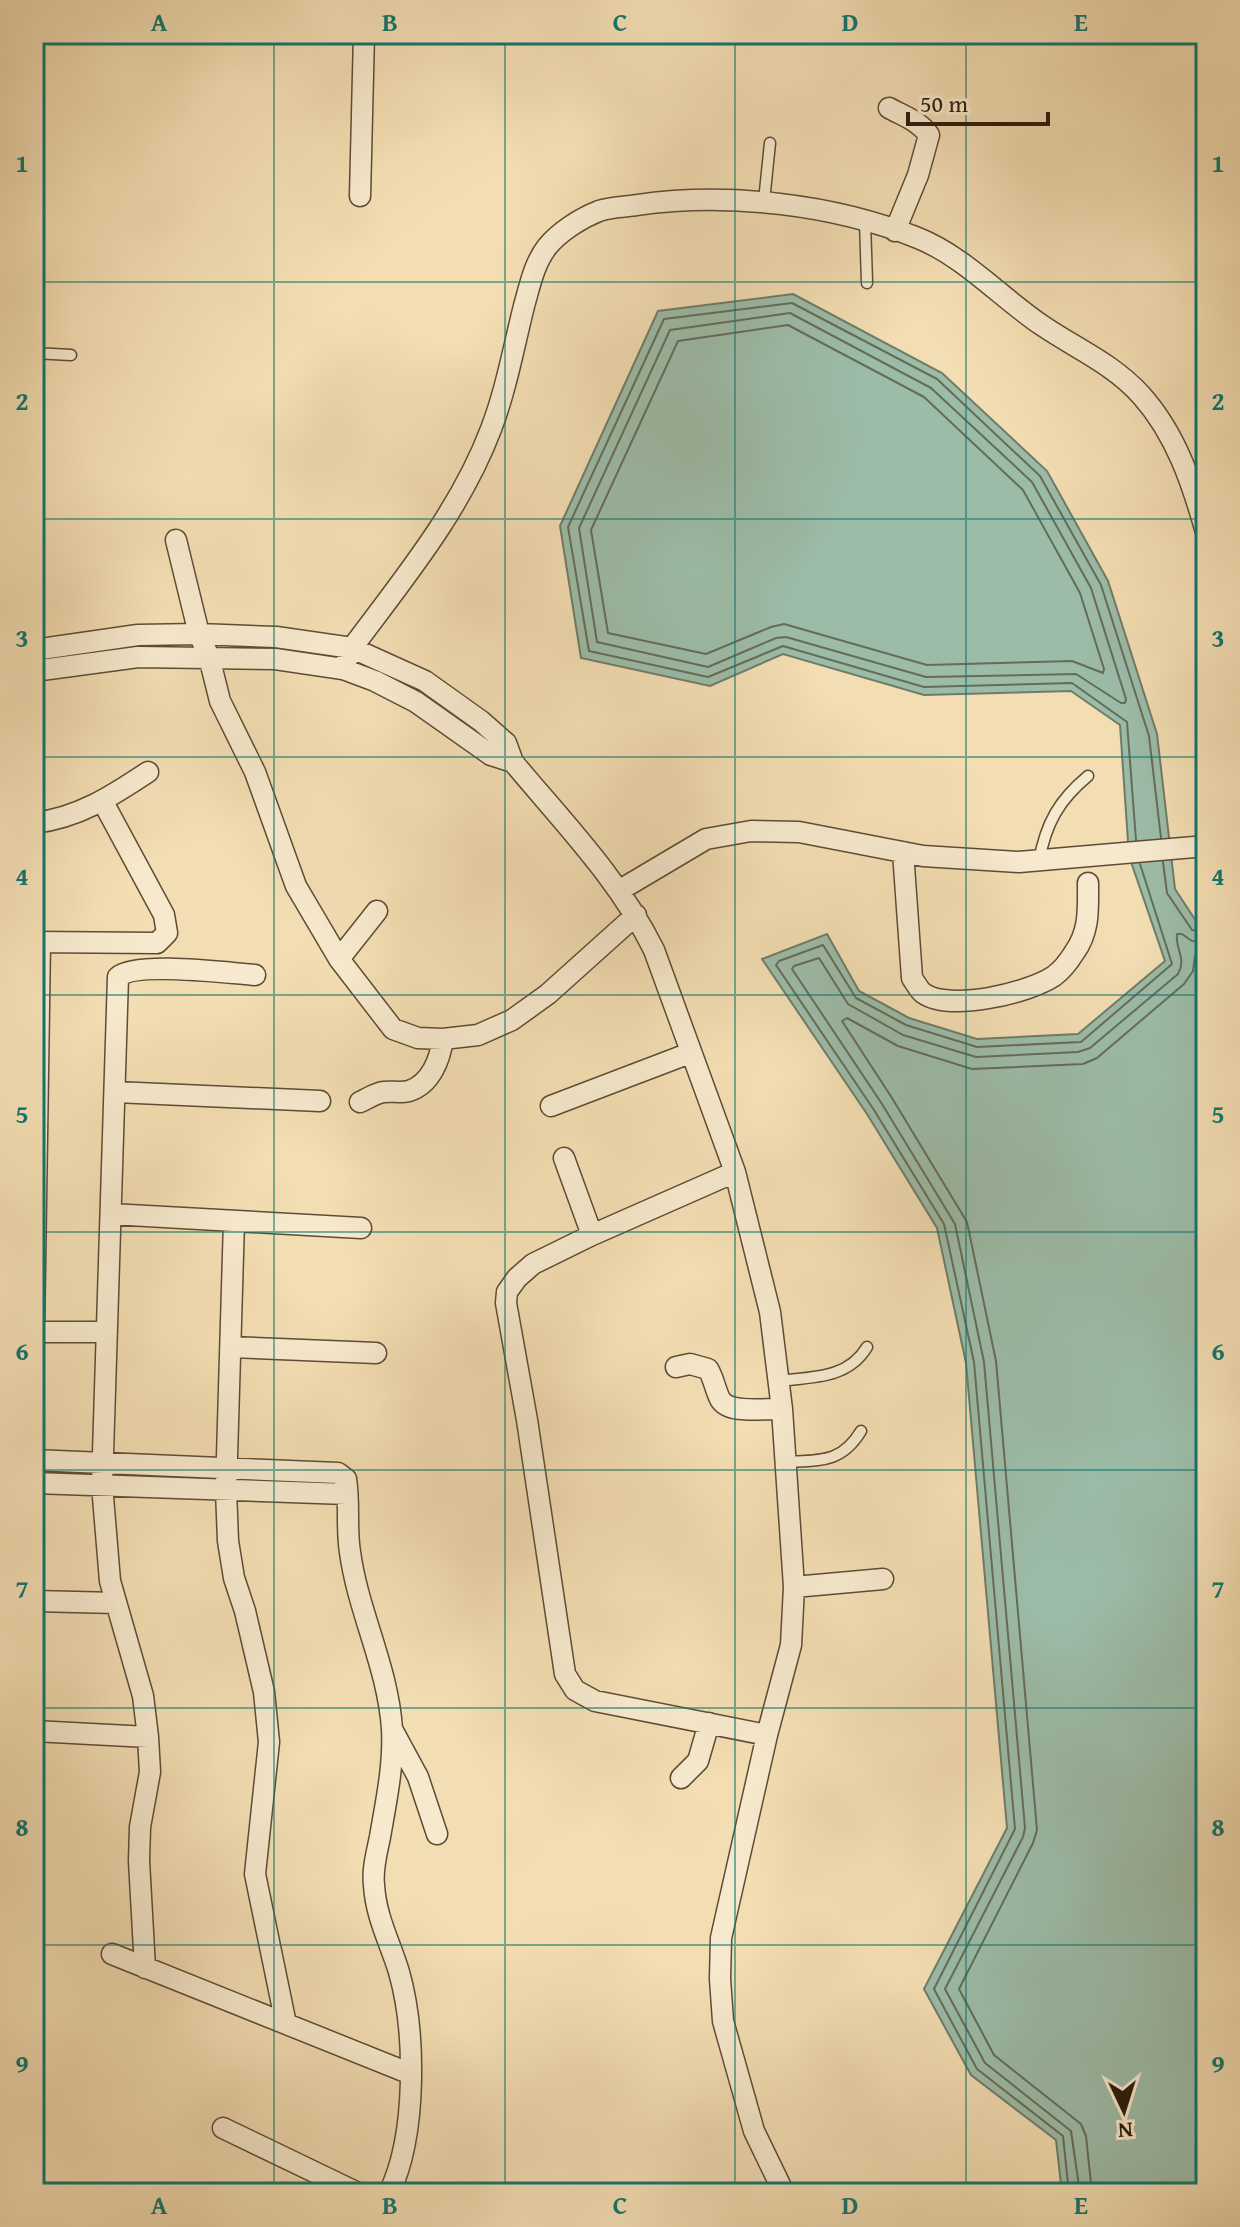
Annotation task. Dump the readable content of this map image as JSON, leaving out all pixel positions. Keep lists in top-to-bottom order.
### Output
{
  "scale_bar": "50 m",
  "north": "bottom",
  "grid": {
    "columns": [
      "A",
      "B",
      "C",
      "D",
      "E"
    ],
    "rows": [
      "1",
      "2",
      "3",
      "4",
      "5",
      "6",
      "7",
      "8",
      "9"
    ]
  }
}
